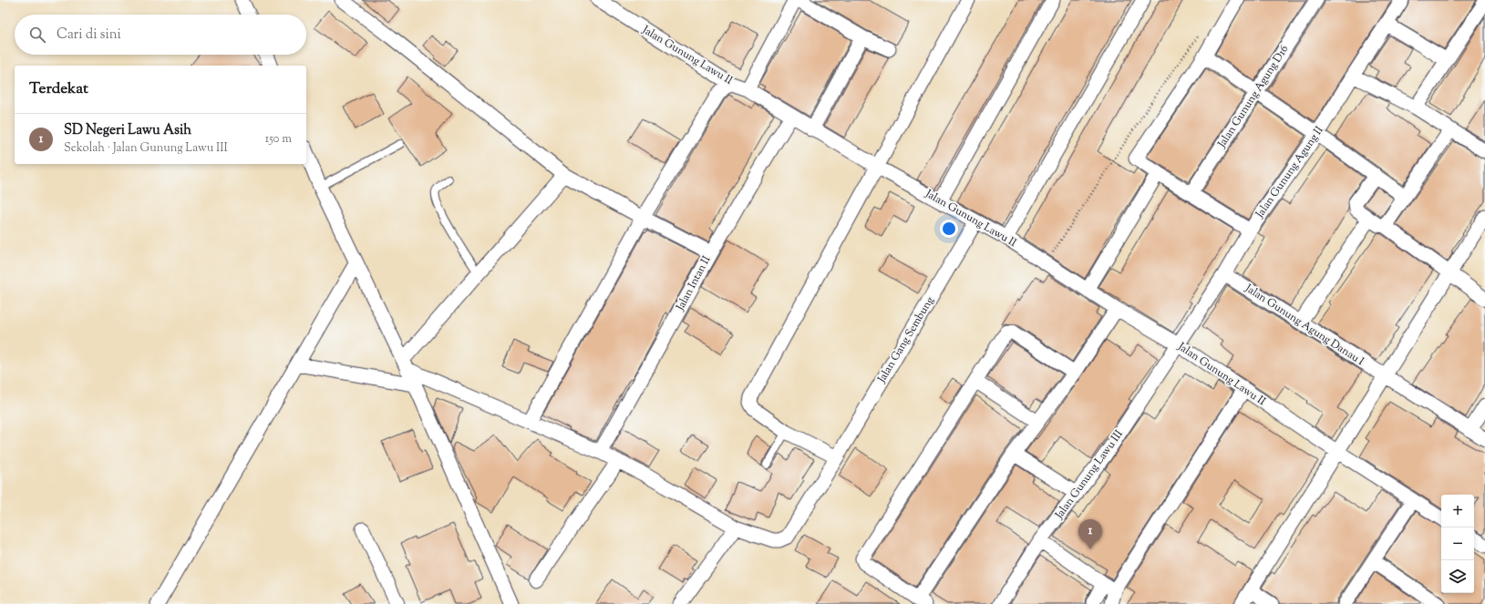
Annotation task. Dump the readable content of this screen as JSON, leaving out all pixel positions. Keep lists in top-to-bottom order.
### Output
{
  "streets": {
    "street": [
      "Jalan Gunung Lawu II",
      "Jalan Gunung Agung D16",
      "Jalan Gunung Agung II",
      "Jalan Intan II",
      "Jalan Gunung Agung Danau I",
      "Jalan Gang Sembung",
      "Jalan Gunung Lawu III"
    ]
  },
  "crossings": [
    ["Jalan Gunung Lawu II", "Jalan Gunung Agung II"],
    ["Jalan Gunung Lawu II", "Jalan Intan II"],
    ["Jalan Gunung Lawu II", "Jalan Gang Sembung"],
    ["Jalan Gunung Lawu II", "Jalan Gunung Lawu III"],
    ["Jalan Gunung Agung II", "Jalan Gunung Agung Danau I"],
    ["Jalan Gunung Agung II", "Jalan Gunung Lawu III"],
    ["Jalan Intan II", "Jalan Gang Sembung"]
  ],
  "page": {
    "search": "Cari di sini",
    "heading": "Terdekat",
    "list": [
      {
        "mark": "1",
        "name": "SD Negeri Lawu Asih",
        "note": "Sekolah · Jalan Gunung Lawu III",
        "value": "150 m"
      }
    ],
    "map_buttons": ["+", "−"],
    "pins": "1"
  }
}
